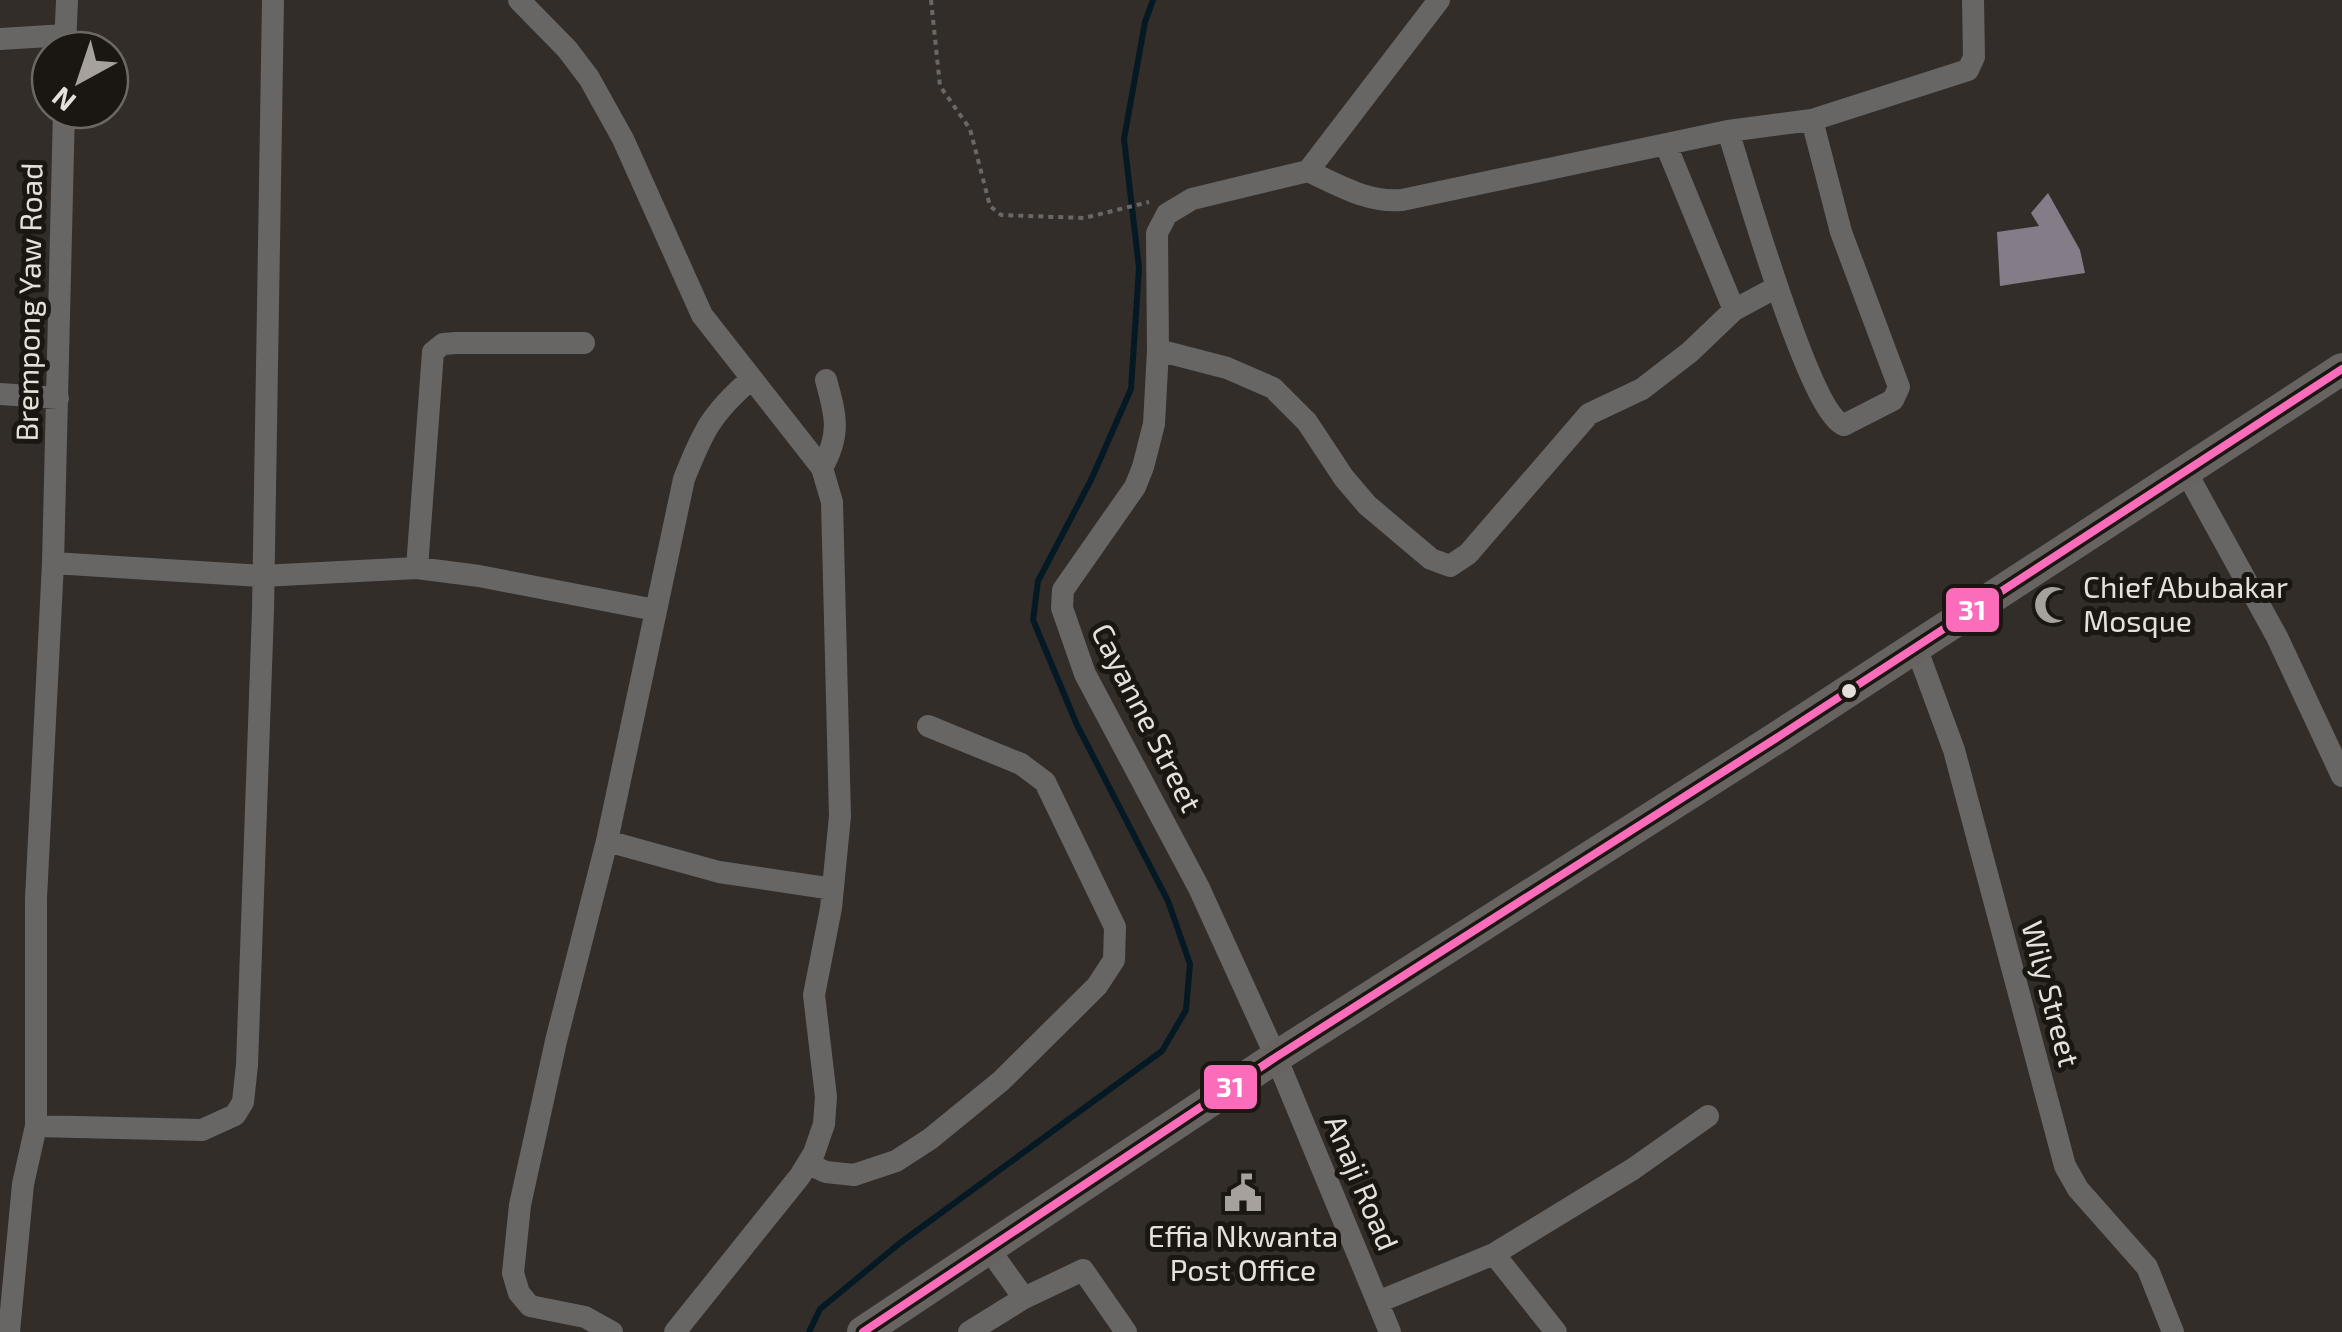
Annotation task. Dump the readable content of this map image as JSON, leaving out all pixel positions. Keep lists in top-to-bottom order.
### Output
{
  "streets": {
    "street": [
      "Brempong Yaw Road",
      "Cayanne Street",
      "Wily Street",
      "Anaji Road"
    ]
  },
  "crossings": [
    ["Cayanne Street", "Anaji Road"]
  ],
  "places": {
    "mosque": ["Chief Abubakar Mosque"],
    "public building": ["Effia Nkwanta Post Office"]
  },
  "lines": ["transit line 31"],
  "north": "bottom left"
}
